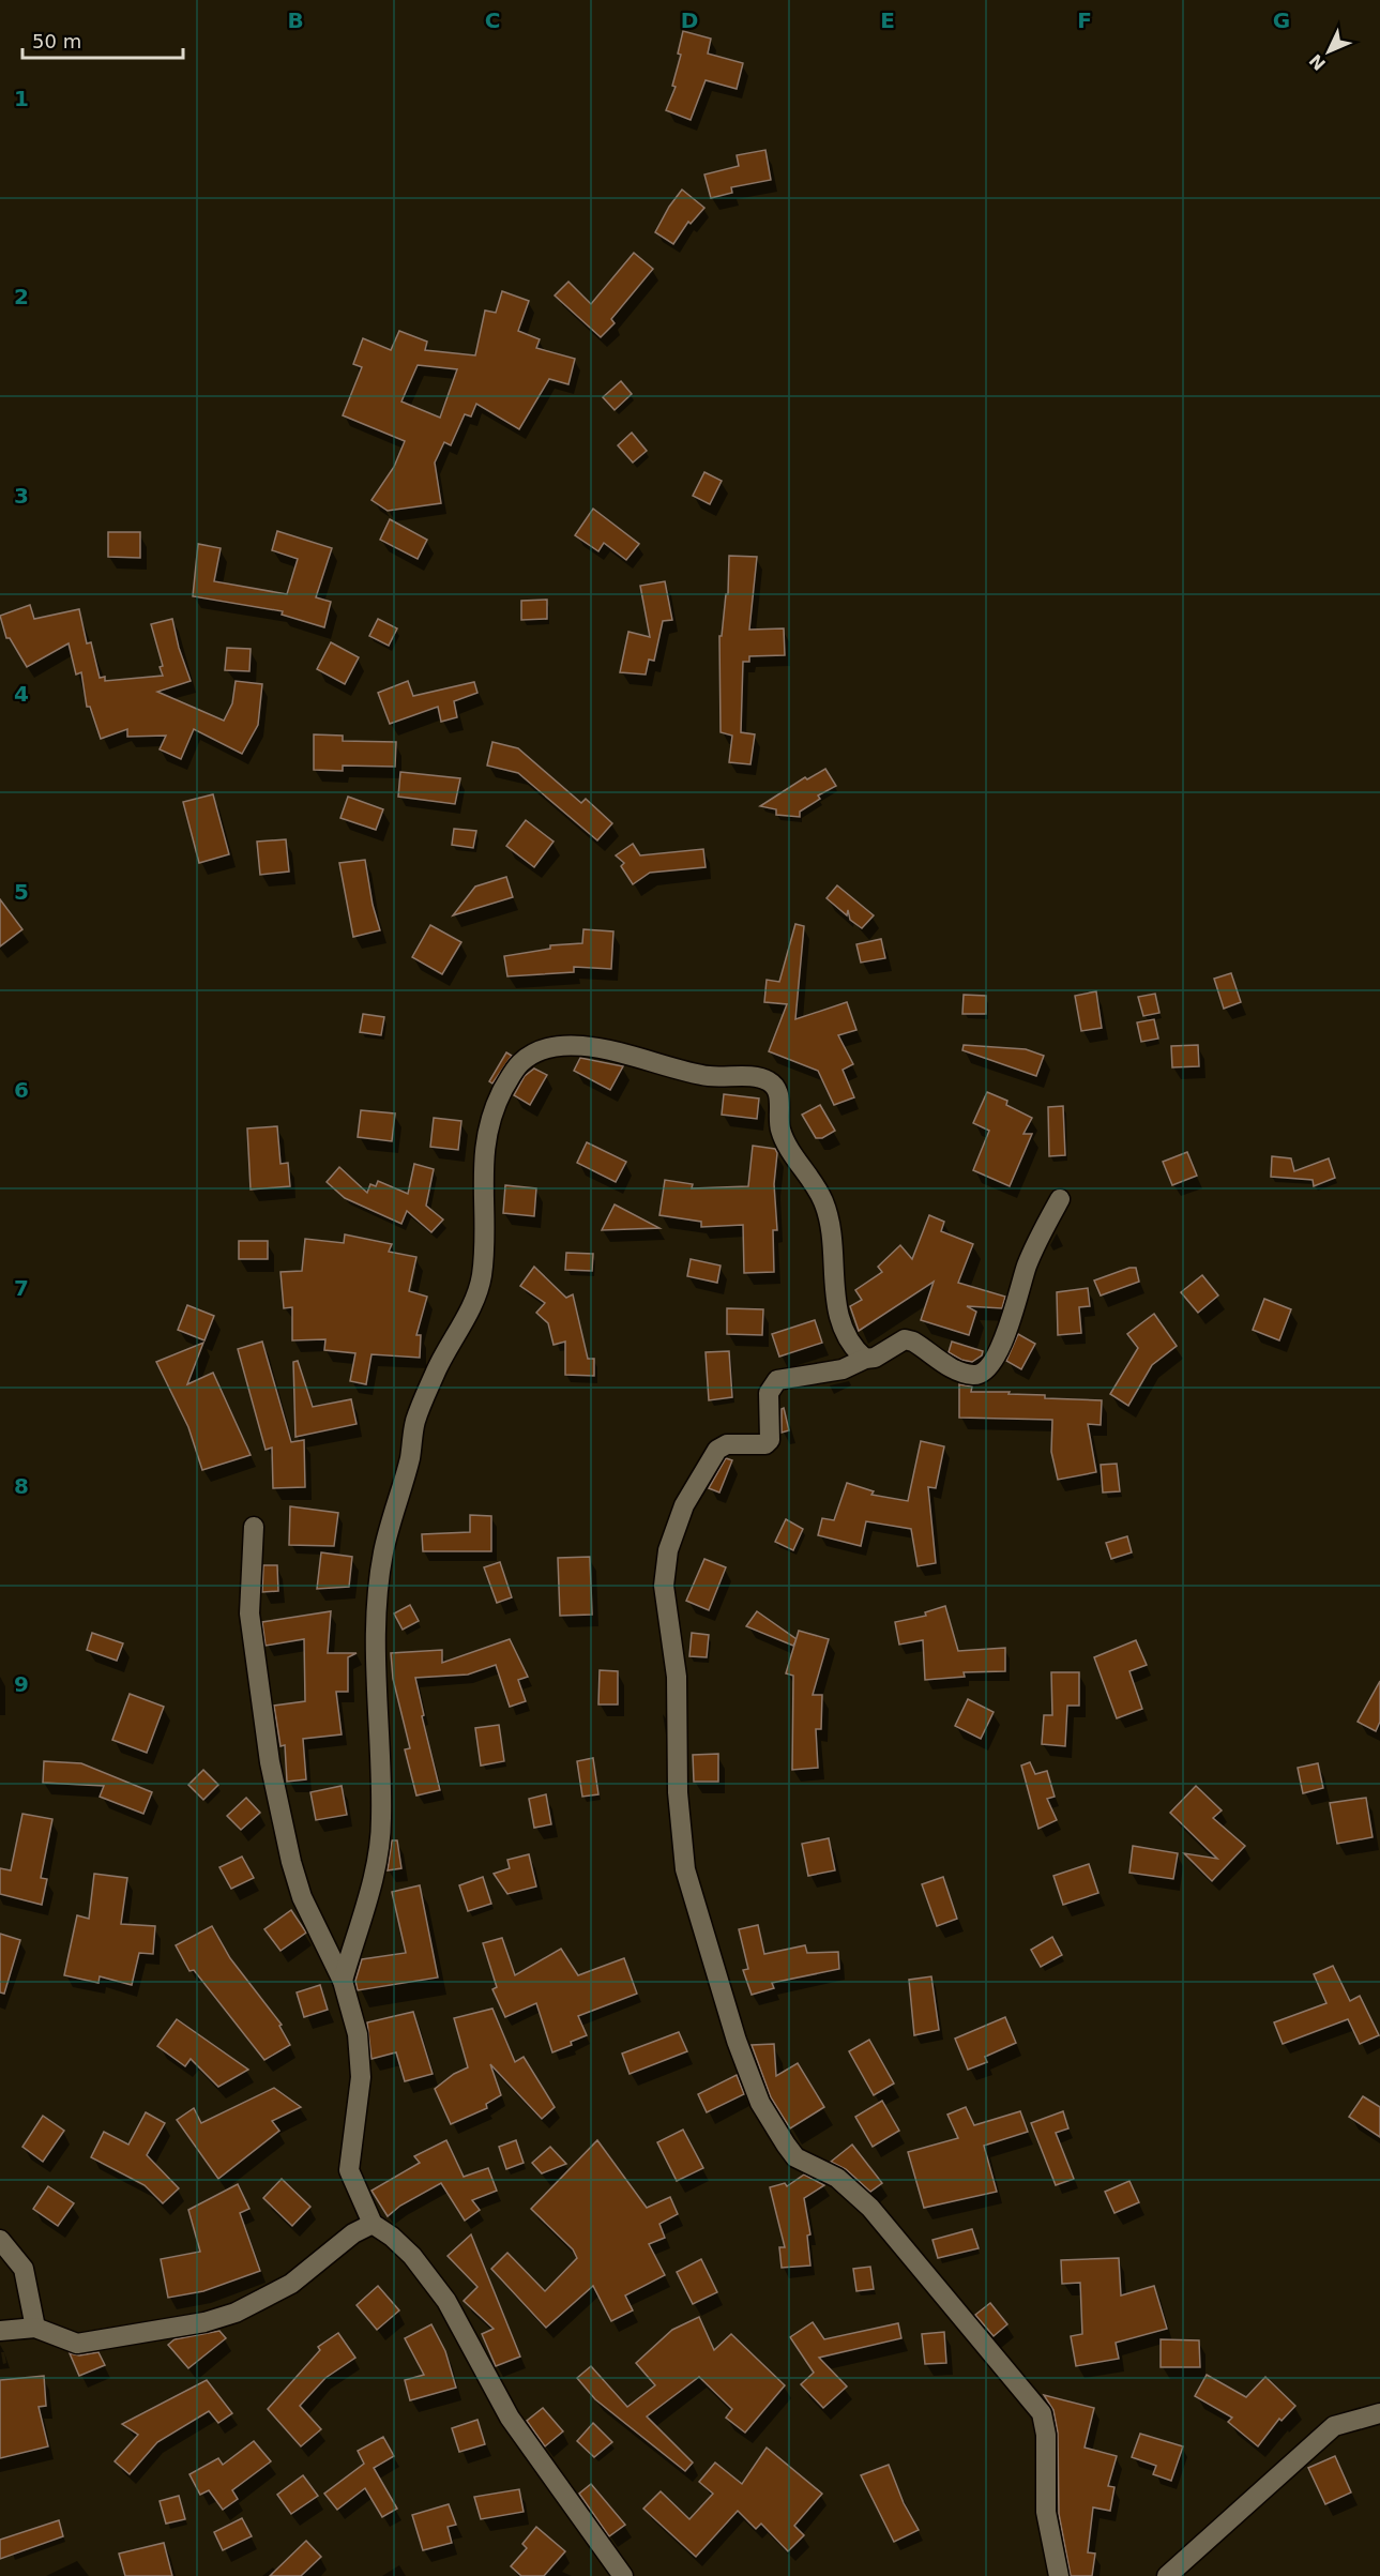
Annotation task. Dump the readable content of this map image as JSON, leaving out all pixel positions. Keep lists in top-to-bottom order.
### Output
{
  "scale_bar": "50 m",
  "north": "bottom left",
  "grid": {
    "columns": [
      "B",
      "C",
      "D",
      "E",
      "F",
      "G"
    ],
    "rows": [
      "1",
      "2",
      "3",
      "4",
      "5",
      "6",
      "7",
      "8",
      "9"
    ]
  }
}
